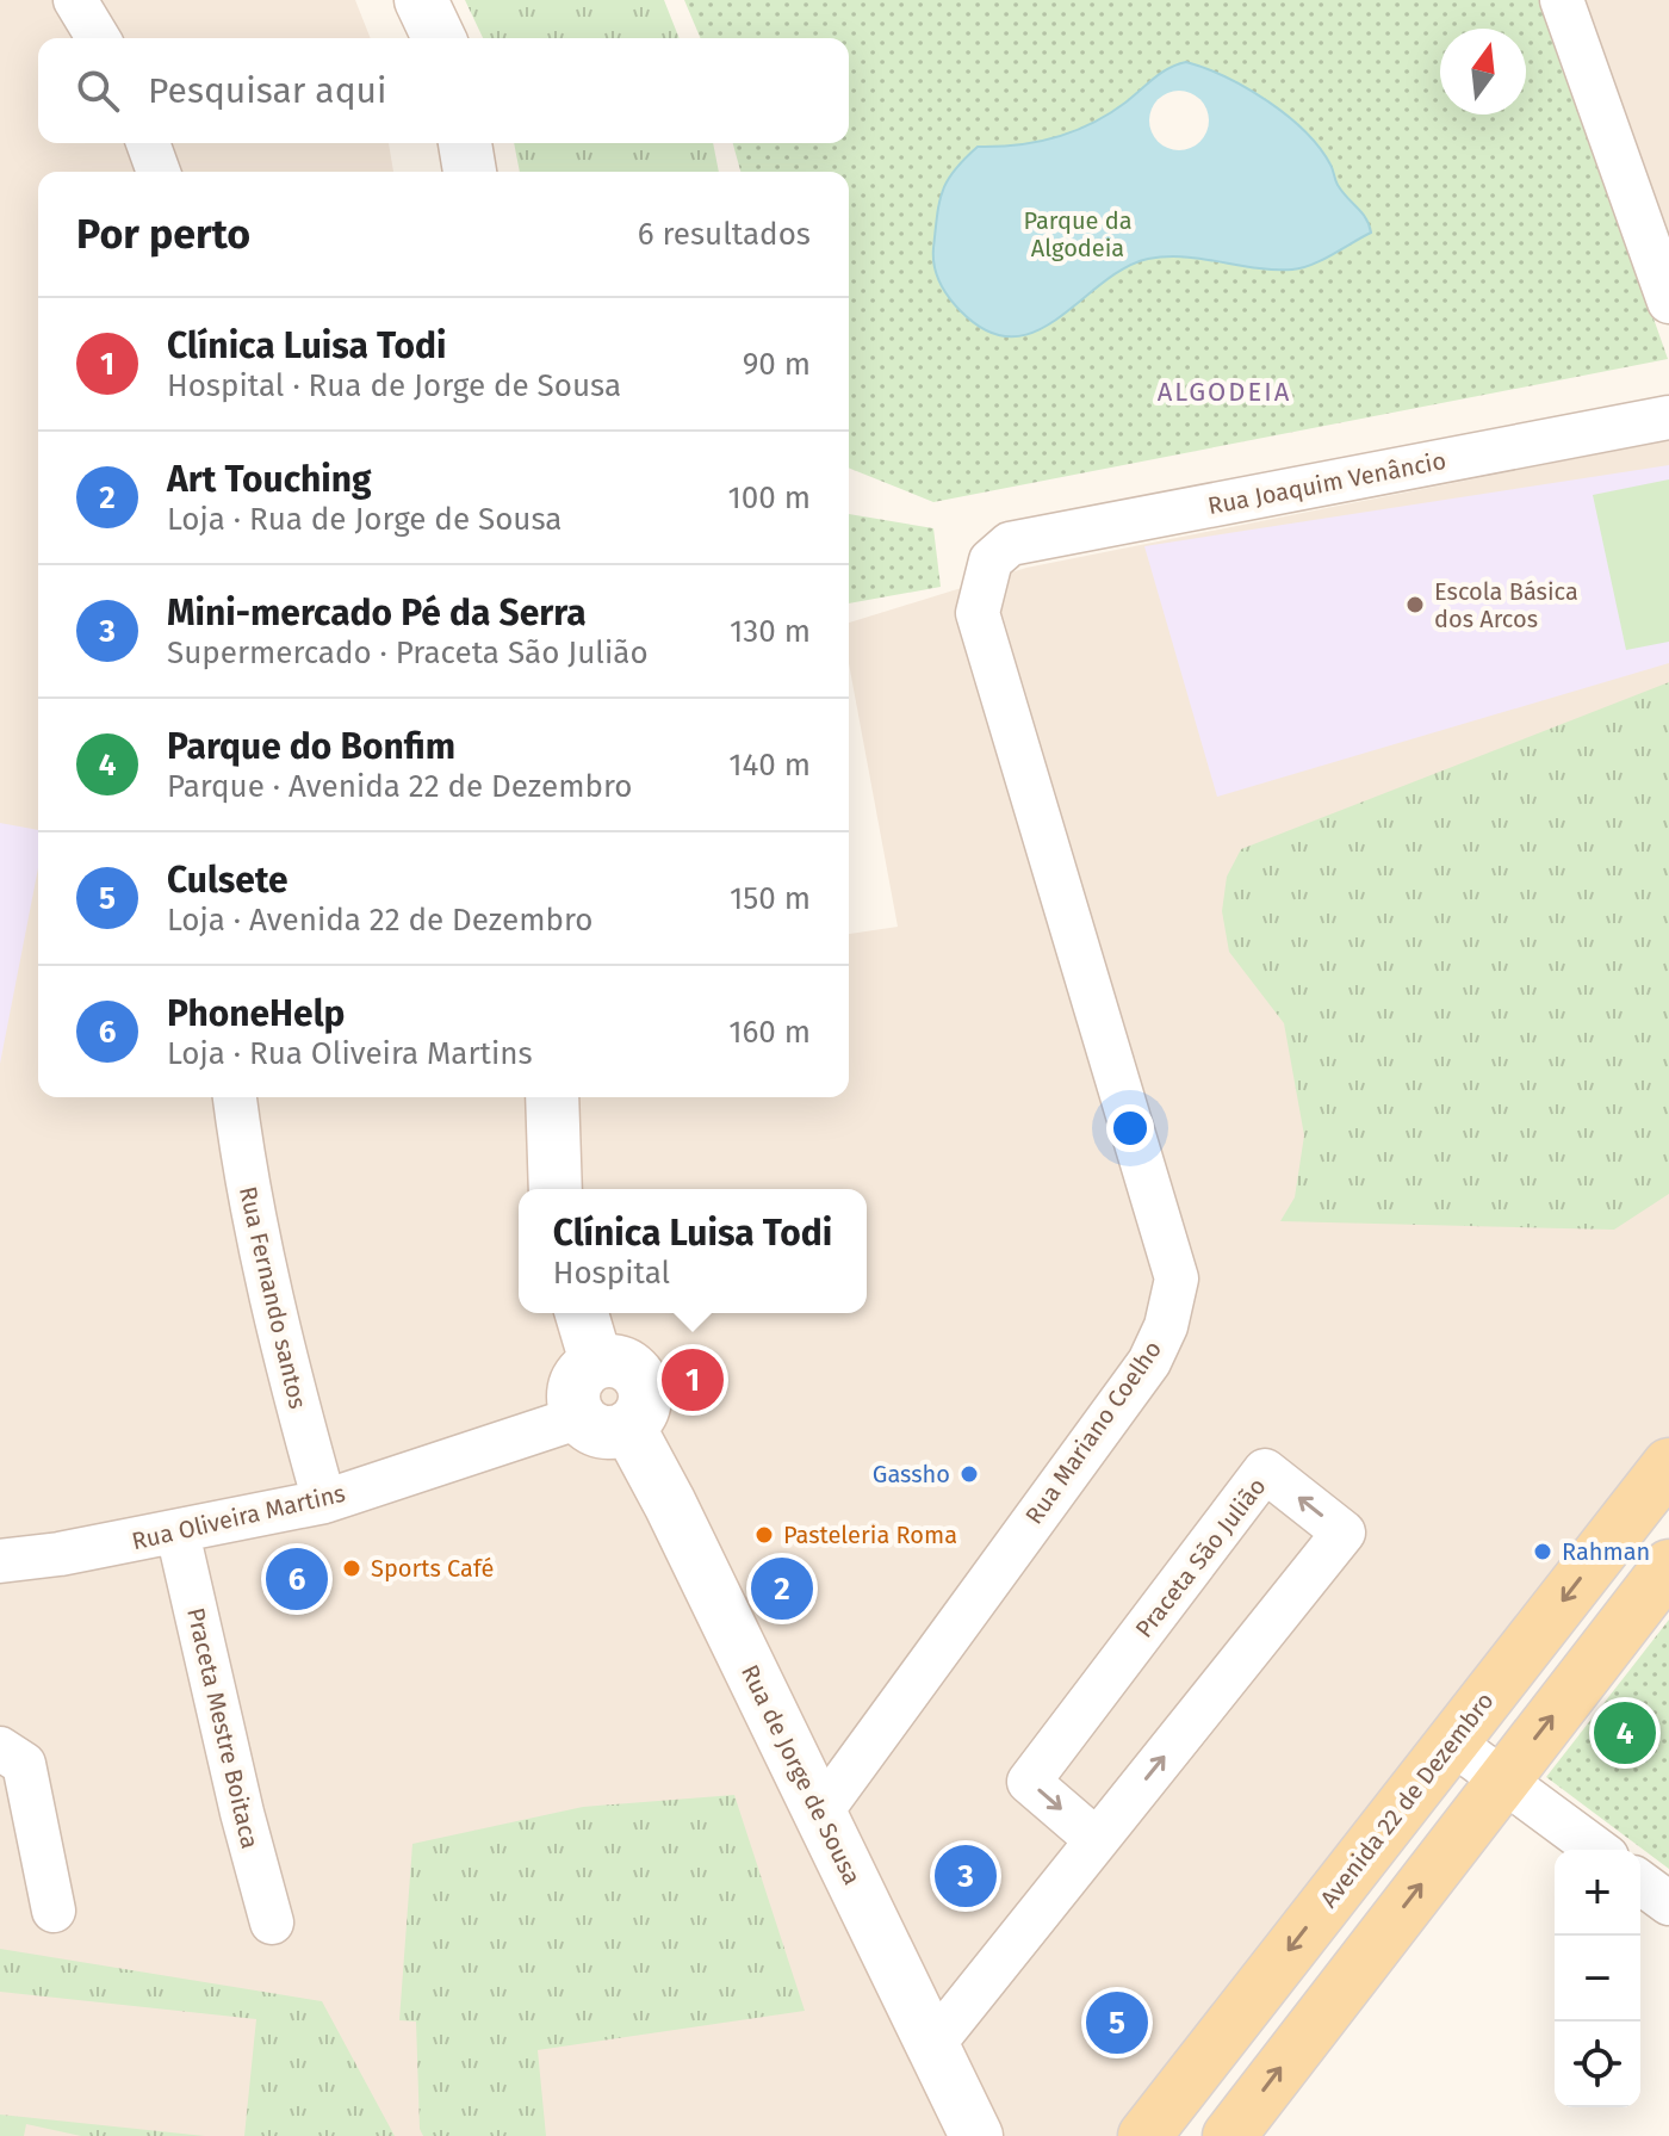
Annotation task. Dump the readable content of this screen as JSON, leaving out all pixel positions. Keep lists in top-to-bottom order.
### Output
{
  "streets": {
    "main road": ["Avenida 22 de Dezembro"],
    "street": [
      "Rua Joaquim Venâncio",
      "Rua Fernando santos",
      "Rua Mariano Coelho",
      "Rua Oliveira Martins",
      "Praceta São Julião",
      "Praceta Mestre Boitaca",
      "Rua de Jorge de Sousa"
    ]
  },
  "crossings": [
    ["Rua Joaquim Venâncio", "Rua Mariano Coelho"],
    ["Rua Fernando santos", "Rua Oliveira Martins"],
    ["Rua Mariano Coelho", "Rua de Jorge de Sousa"],
    ["Rua Oliveira Martins", "Praceta Mestre Boitaca"],
    ["Rua Oliveira Martins", "Rua de Jorge de Sousa"],
    ["Praceta São Julião", "Rua de Jorge de Sousa"]
  ],
  "districts": ["ALGODEIA"],
  "parks": ["Parque da Algodeia"],
  "places": [
    "Escola Básica dos Arcos",
    "Gassho",
    "Pasteleria Roma",
    "Rahman",
    "Sports Café"
  ],
  "north": "top",
  "page": {
    "search": "Pesquisar aqui",
    "heading": ["Por perto", "6 resultados"],
    "list": [
      {
        "mark": "1",
        "name": "Clínica Luisa Todi",
        "note": "Hospital · Rua de Jorge de Sousa",
        "value": "90 m"
      },
      {
        "mark": "2",
        "name": "Art Touching",
        "note": "Loja · Rua de Jorge de Sousa",
        "value": "100 m"
      },
      {
        "mark": "3",
        "name": "Mini-mercado Pé da Serra",
        "note": "Supermercado · Praceta São Julião",
        "value": "130 m"
      },
      {
        "mark": "4",
        "name": "Parque do Bonfim",
        "note": "Parque · Avenida 22 de Dezembro",
        "value": "140 m"
      },
      {
        "mark": "5",
        "name": "Culsete",
        "note": "Loja · Avenida 22 de Dezembro",
        "value": "150 m"
      },
      {
        "mark": "6",
        "name": "PhoneHelp",
        "note": "Loja · Rua Oliveira Martins",
        "value": "160 m"
      }
    ],
    "popup": ["Clínica Luisa Todi", "Hospital"],
    "pins": [
      "1",
      "6",
      "2",
      "4",
      "3",
      "5"
    ],
    "map_buttons": ["+", "−"]
  }
}
